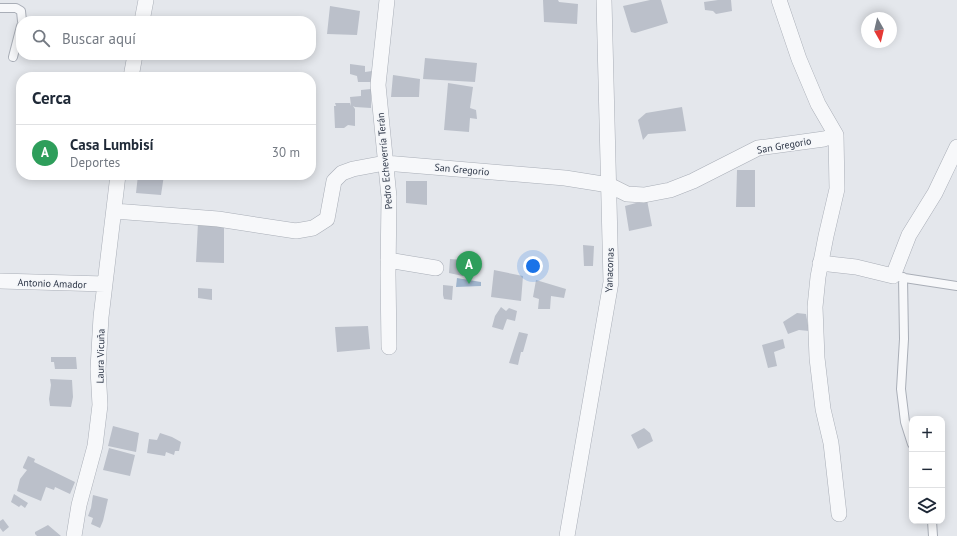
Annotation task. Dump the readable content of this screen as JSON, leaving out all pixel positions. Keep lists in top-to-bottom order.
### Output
{
  "streets": {
    "street": [
      "San Gregorio",
      "Pedro Echeverría Terán",
      "Yanaconas",
      "Antonio Amador",
      "Laura Vicuña"
    ]
  },
  "crossings": [
    ["San Gregorio", "Pedro Echeverría Terán"],
    ["San Gregorio", "Yanaconas"],
    ["San Gregorio", "Laura Vicuña"],
    ["Antonio Amador", "Laura Vicuña"]
  ],
  "north": "bottom",
  "page": {
    "search": "Buscar aquí",
    "heading": "Cerca",
    "list": [
      {
        "mark": "A",
        "name": "Casa Lumbisí",
        "note": "Deportes",
        "value": "30 m"
      }
    ],
    "pins": "A",
    "map_buttons": ["+", "−"]
  }
}
